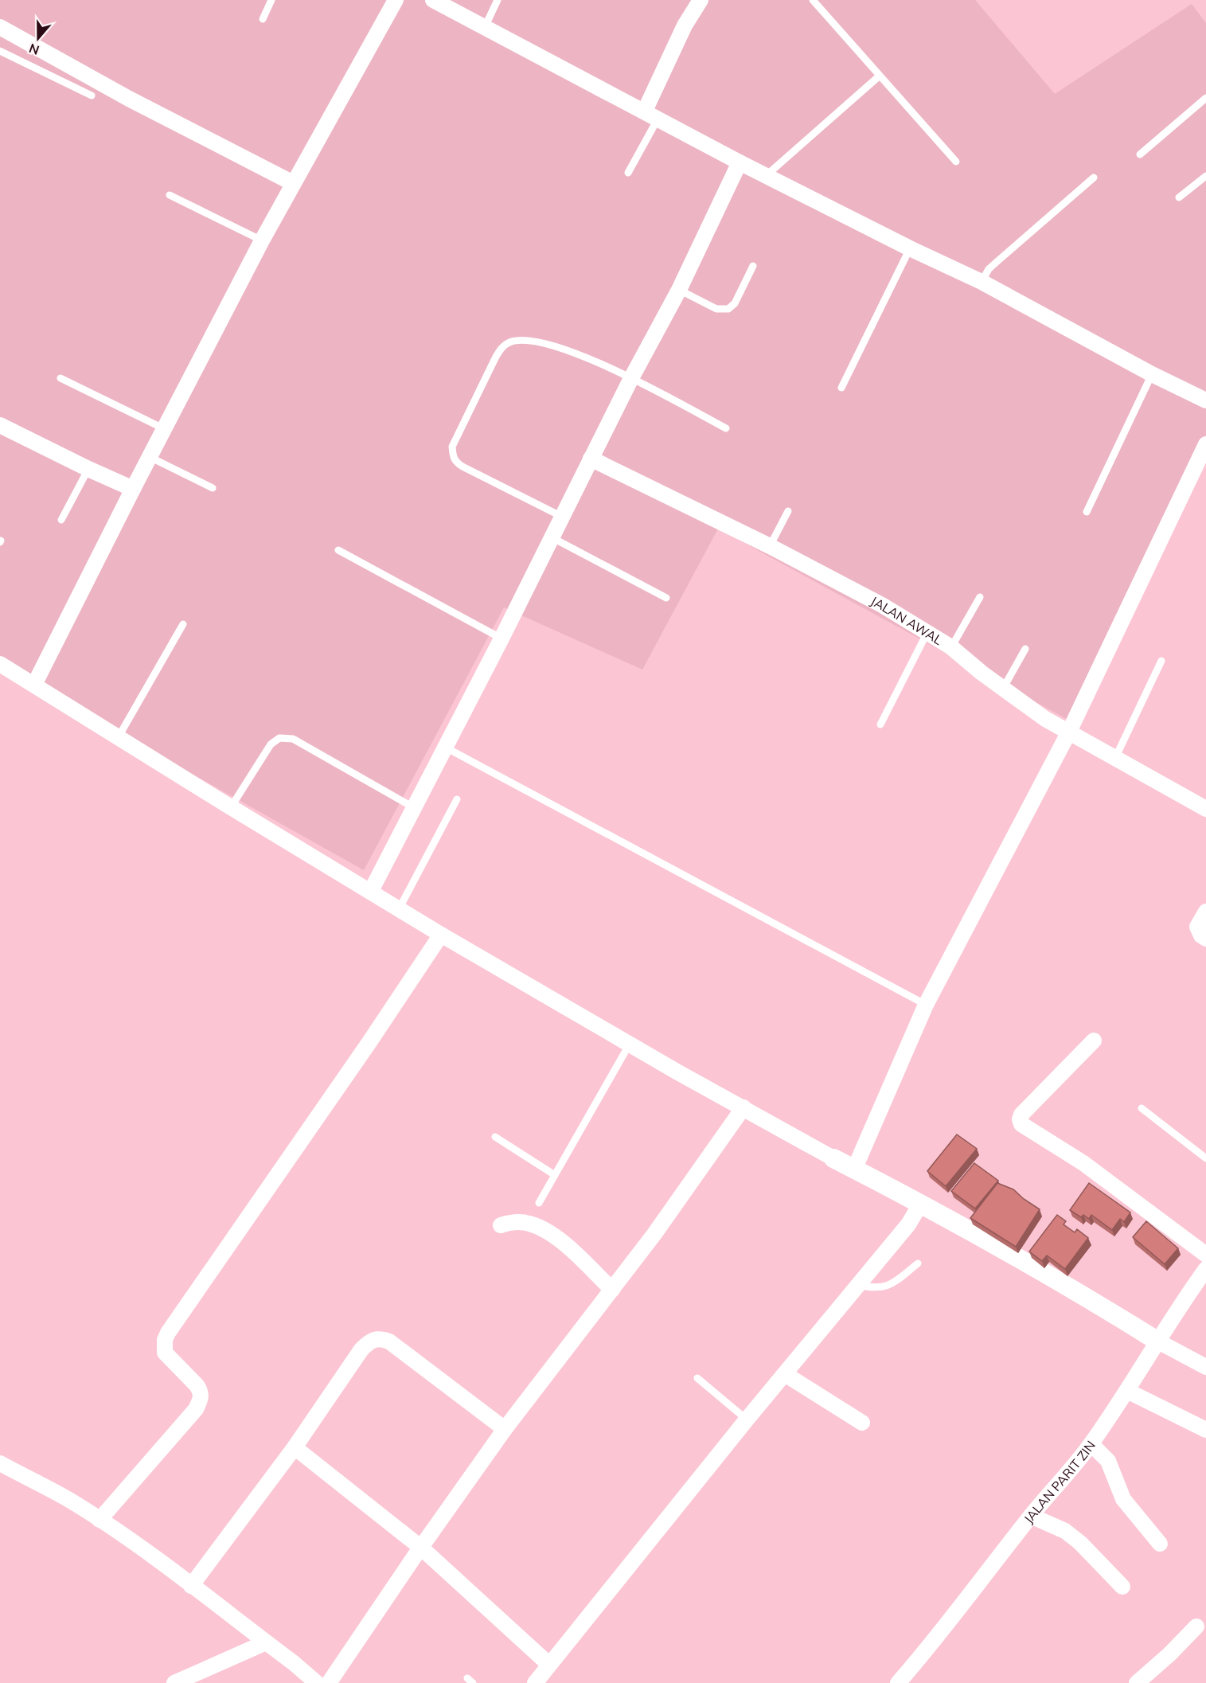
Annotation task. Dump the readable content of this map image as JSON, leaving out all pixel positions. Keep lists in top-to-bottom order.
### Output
{
  "streets": {
    "street": ["JALAN AWAL", "JALAN PARIT ZIN"]
  },
  "north": "bottom"
}
